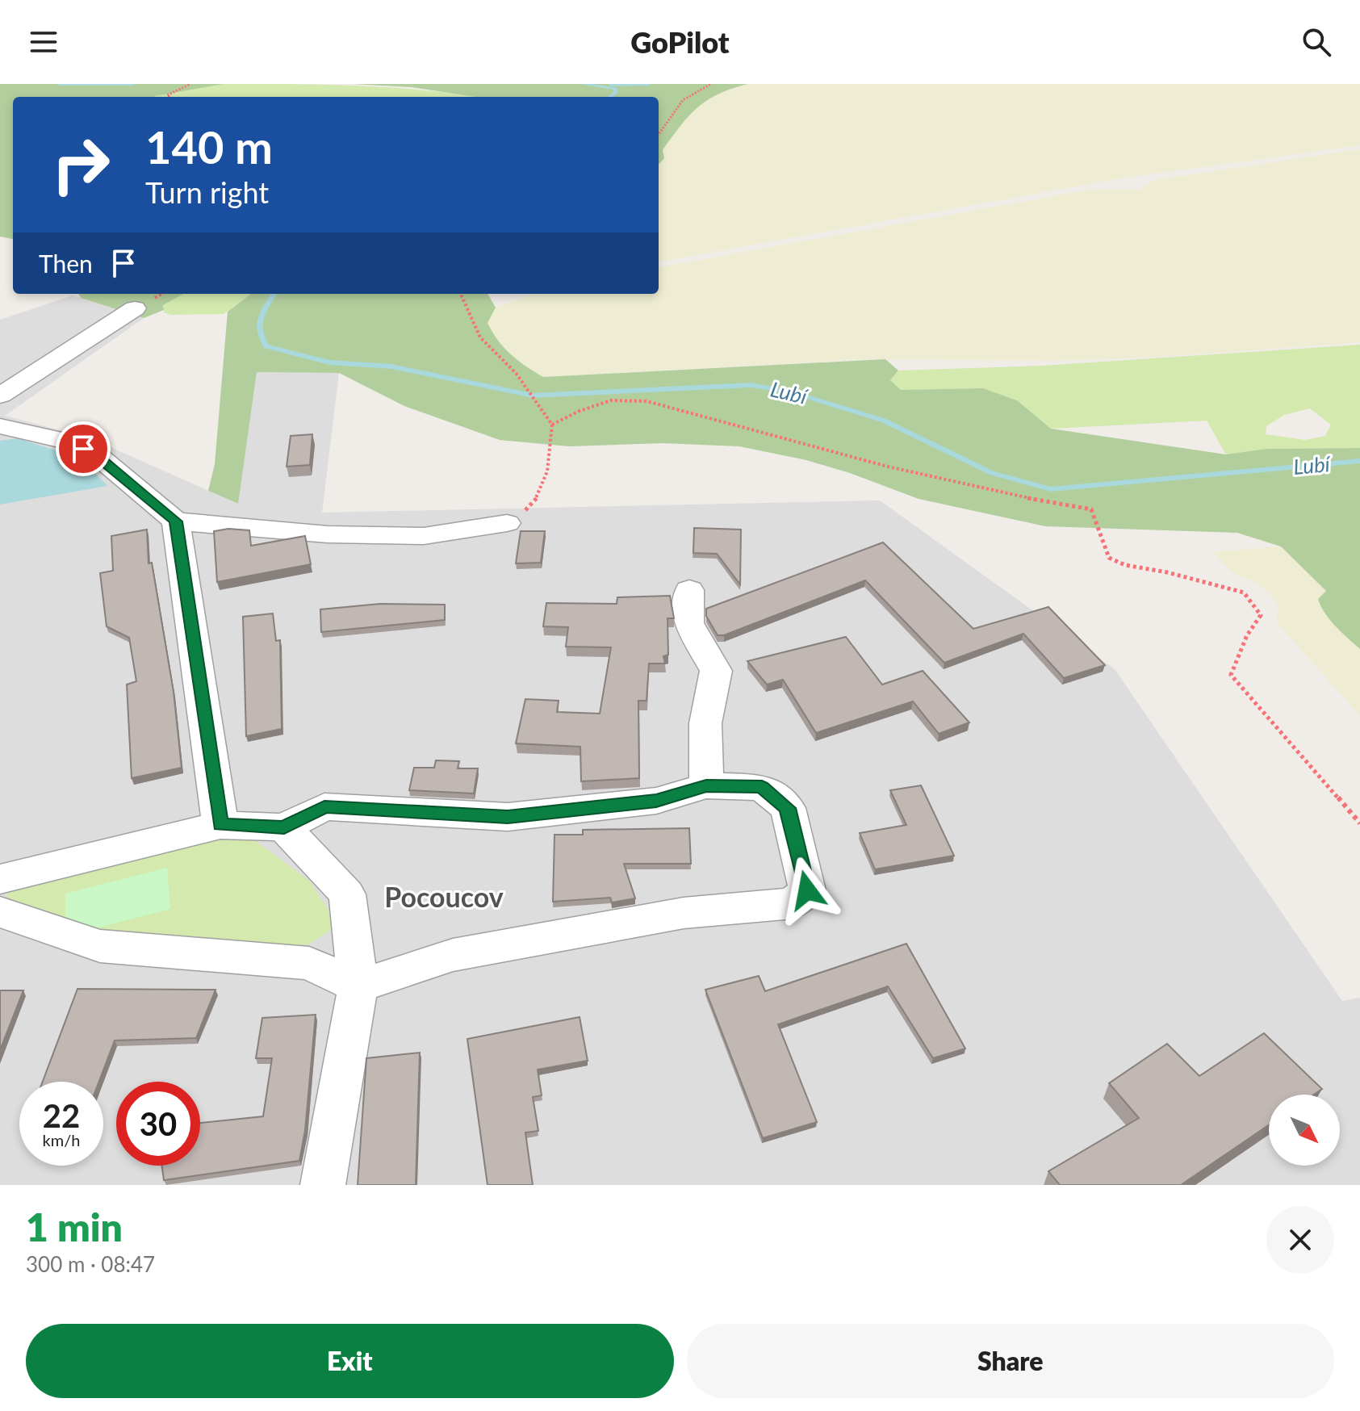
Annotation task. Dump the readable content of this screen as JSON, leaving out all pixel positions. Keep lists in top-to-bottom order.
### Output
{
  "districts": ["Pocoucov"],
  "water": ["Lubí"],
  "north": "bottom right",
  "page": {
    "header": "GoPilot",
    "turn": ["140 m", "Turn right"],
    "then": "Then",
    "speed": "22 km/h",
    "limit": "30",
    "heading": ["1 min", "300 m · 08:47"],
    "buttons": ["Exit", "Share"]
  }
}
